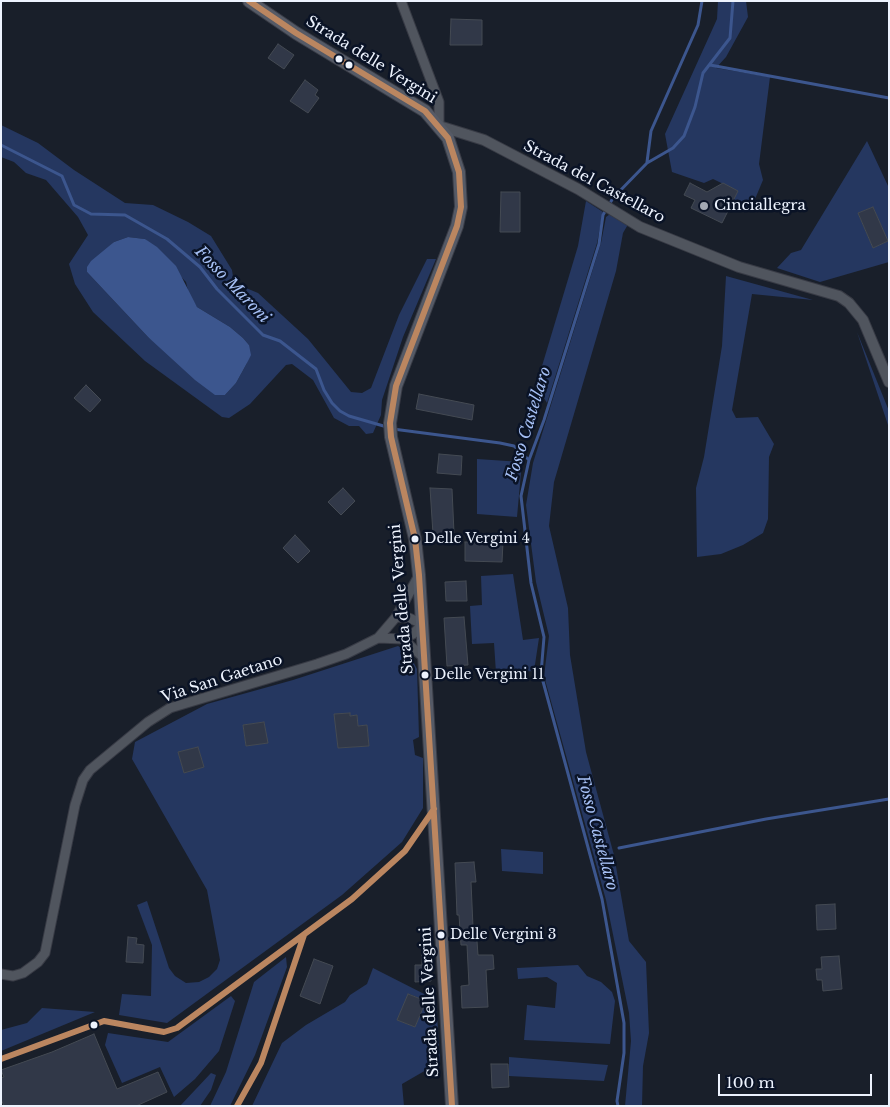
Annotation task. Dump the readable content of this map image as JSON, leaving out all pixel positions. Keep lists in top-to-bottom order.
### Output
{
  "streets": {
    "main road": ["Strada delle Vergini"],
    "street": ["Strada del Castellaro", "Via San Gaetano"]
  },
  "crossings": [
    ["Strada delle Vergini", "Strada del Castellaro"],
    ["Strada delle Vergini", "Via San Gaetano"]
  ],
  "water": ["Fosso Maroni", "Fosso Castellaro"],
  "places": [
    "Cinciallegra",
    "Delle Vergini 4",
    "Delle Vergini 11",
    "Delle Vergini 3"
  ],
  "scale_bar": "100 m"
}
